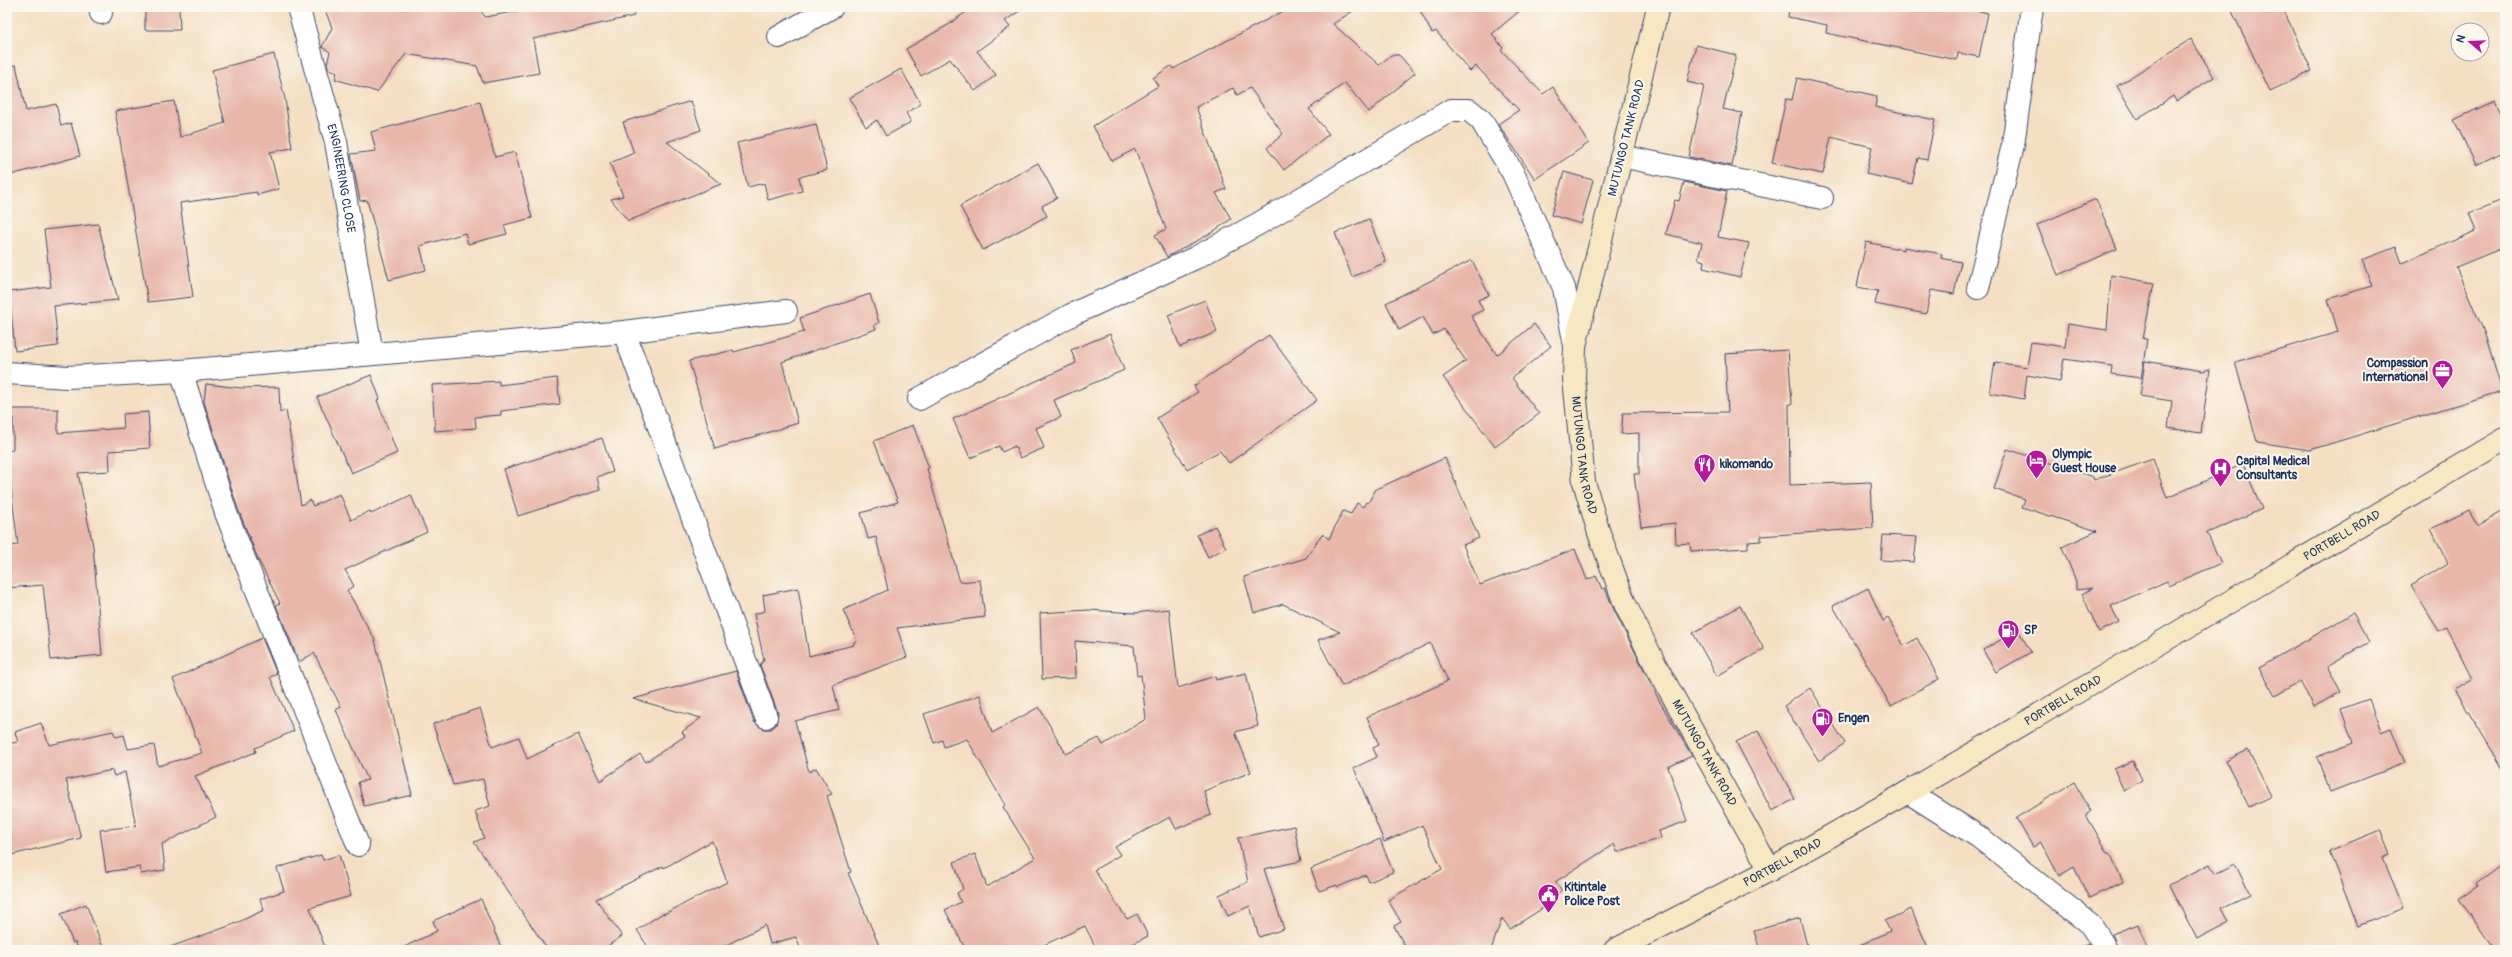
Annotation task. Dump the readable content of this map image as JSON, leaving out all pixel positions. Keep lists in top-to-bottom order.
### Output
{
  "streets": {
    "main road": ["MUTUNGO TANK ROAD", "PORTBELL ROAD"],
    "street": ["ENGINEERING CLOSE"]
  },
  "crossings": [
    ["MUTUNGO TANK ROAD", "PORTBELL ROAD"]
  ],
  "places": {
    "office": ["Compassion International"],
    "hotel": ["Olympic Guest House"],
    "restaurant": ["kikomando"],
    "hospital": ["Capital Medical Consultants"],
    "fuel station": ["SP", "Engen"],
    "public building": ["Kitintale Police Post"]
  },
  "north": "left"
}
